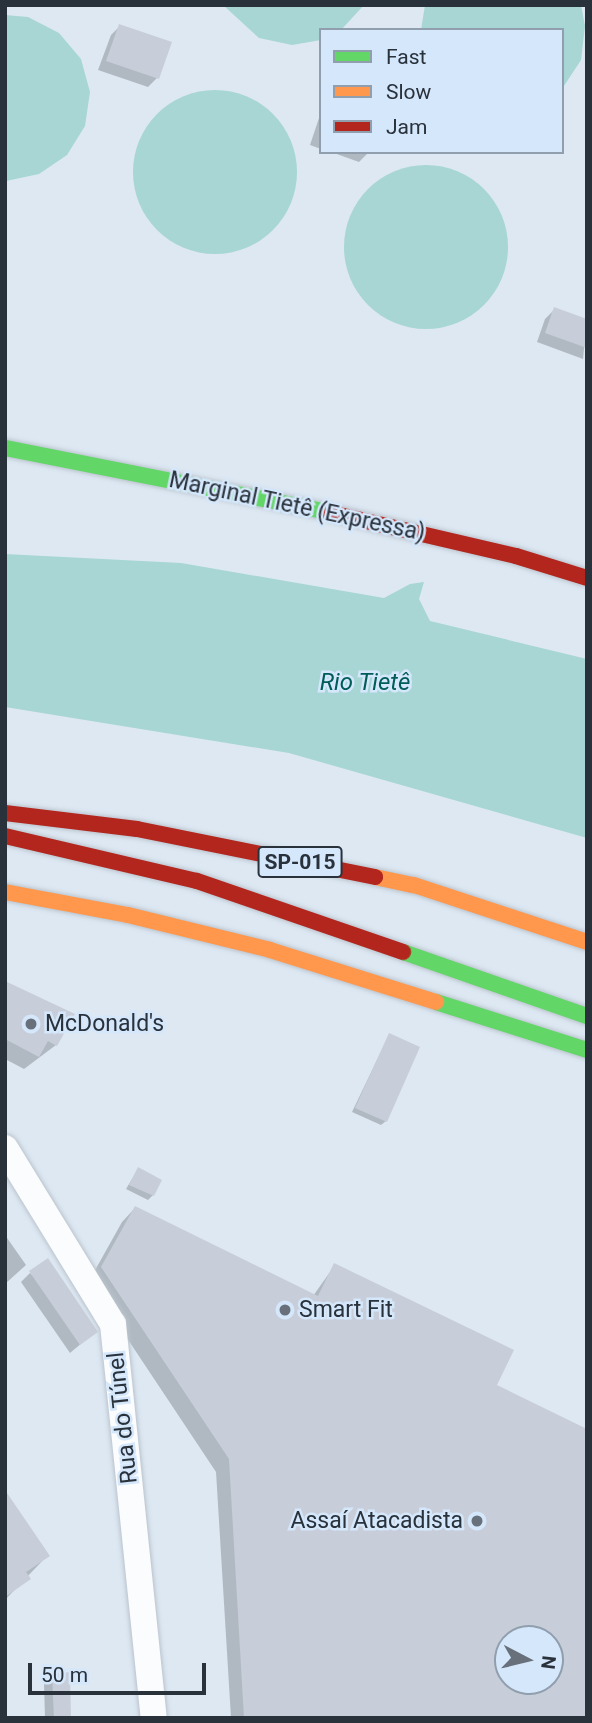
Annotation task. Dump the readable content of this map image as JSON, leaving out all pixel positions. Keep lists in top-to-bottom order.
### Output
{
  "streets": {
    "highway": ["Marginal Tietê (Expressa)", "SP-015"],
    "street": ["Rua do Túnel"]
  },
  "water": ["Rio Tietê"],
  "places": ["McDonald's", "Smart Fit", "Assaí Atacadista"],
  "legend": ["Fast", "Slow", "Jam"],
  "scale_bar": "50 m",
  "north": "right"
}
